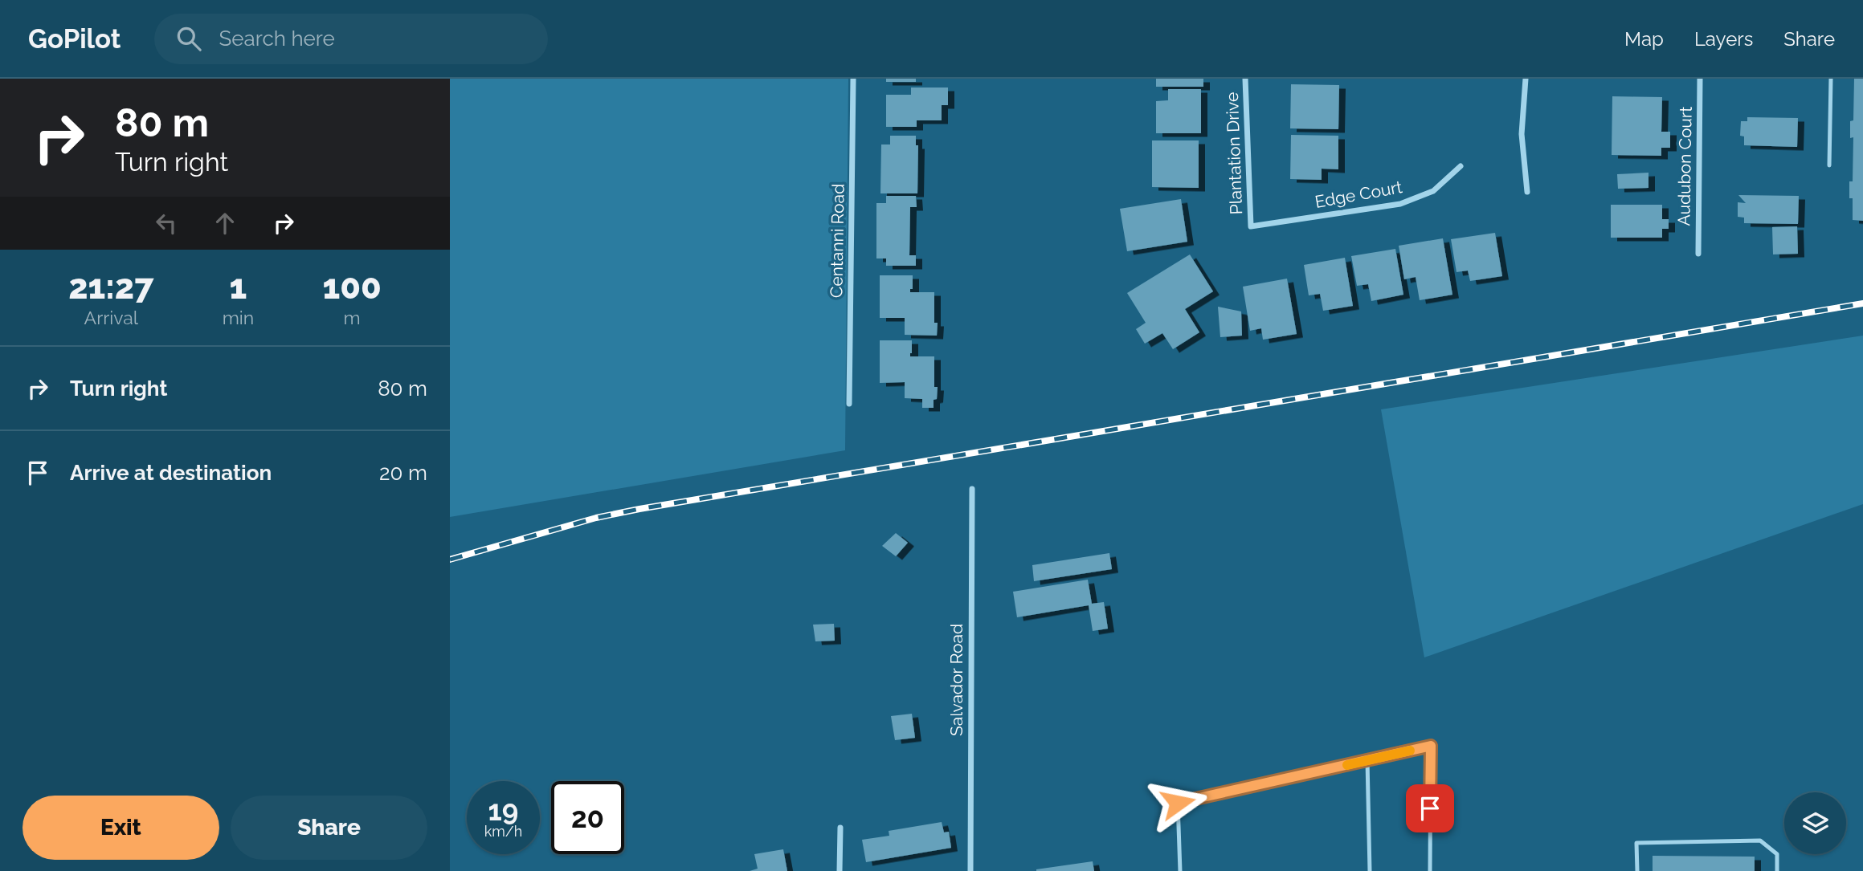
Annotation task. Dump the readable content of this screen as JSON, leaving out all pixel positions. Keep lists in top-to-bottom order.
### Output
{
  "streets": {
    "street": [
      "Plantation Drive",
      "Audubon Court",
      "Edge Court",
      "Centanni Road",
      "Salvador Road"
    ]
  },
  "crossings": [
    ["Plantation Drive", "Edge Court"]
  ],
  "page": {
    "header": "GoPilot",
    "search": "Search here",
    "nav": ["Map", "Layers", "Share"],
    "turn": ["80 m", "Turn right"],
    "eta": [
      "21:27",
      "Arrival",
      "1",
      "min",
      "100",
      "m"
    ],
    "list": [
      {
        "name": "Turn right",
        "value": "80 m"
      },
      {
        "name": "Arrive at destination",
        "value": "20 m"
      }
    ],
    "speed": "19 km/h",
    "limit": "20",
    "buttons": ["Exit", "Share"]
  }
}
